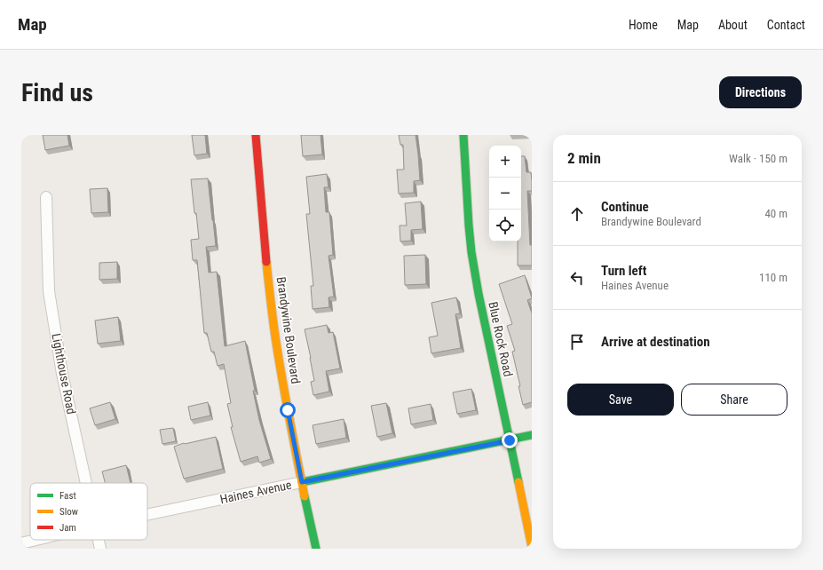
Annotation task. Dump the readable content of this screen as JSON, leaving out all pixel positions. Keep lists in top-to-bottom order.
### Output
{
  "streets": {
    "street": [
      "Brandywine Boulevard",
      "Blue Rock Road",
      "Lighthouse Road",
      "Haines Avenue"
    ]
  },
  "crossings": [
    ["Brandywine Boulevard", "Haines Avenue"],
    ["Blue Rock Road", "Haines Avenue"]
  ],
  "legend": ["Fast", "Slow", "Jam"],
  "page": {
    "header": "Map",
    "nav": [
      "Home",
      "Map",
      "About",
      "Contact"
    ],
    "buttons": [
      "Directions",
      ["Save", "Share"]
    ],
    "title": "Find us",
    "heading": ["2 min", "Walk · 150 m"],
    "map_buttons": ["+", "−"],
    "list": [
      ["Continue", "Brandywine Boulevard", "40 m"],
      ["Turn left", "Haines Avenue", "110 m"],
      "Arrive at destination"
    ]
  }
}
